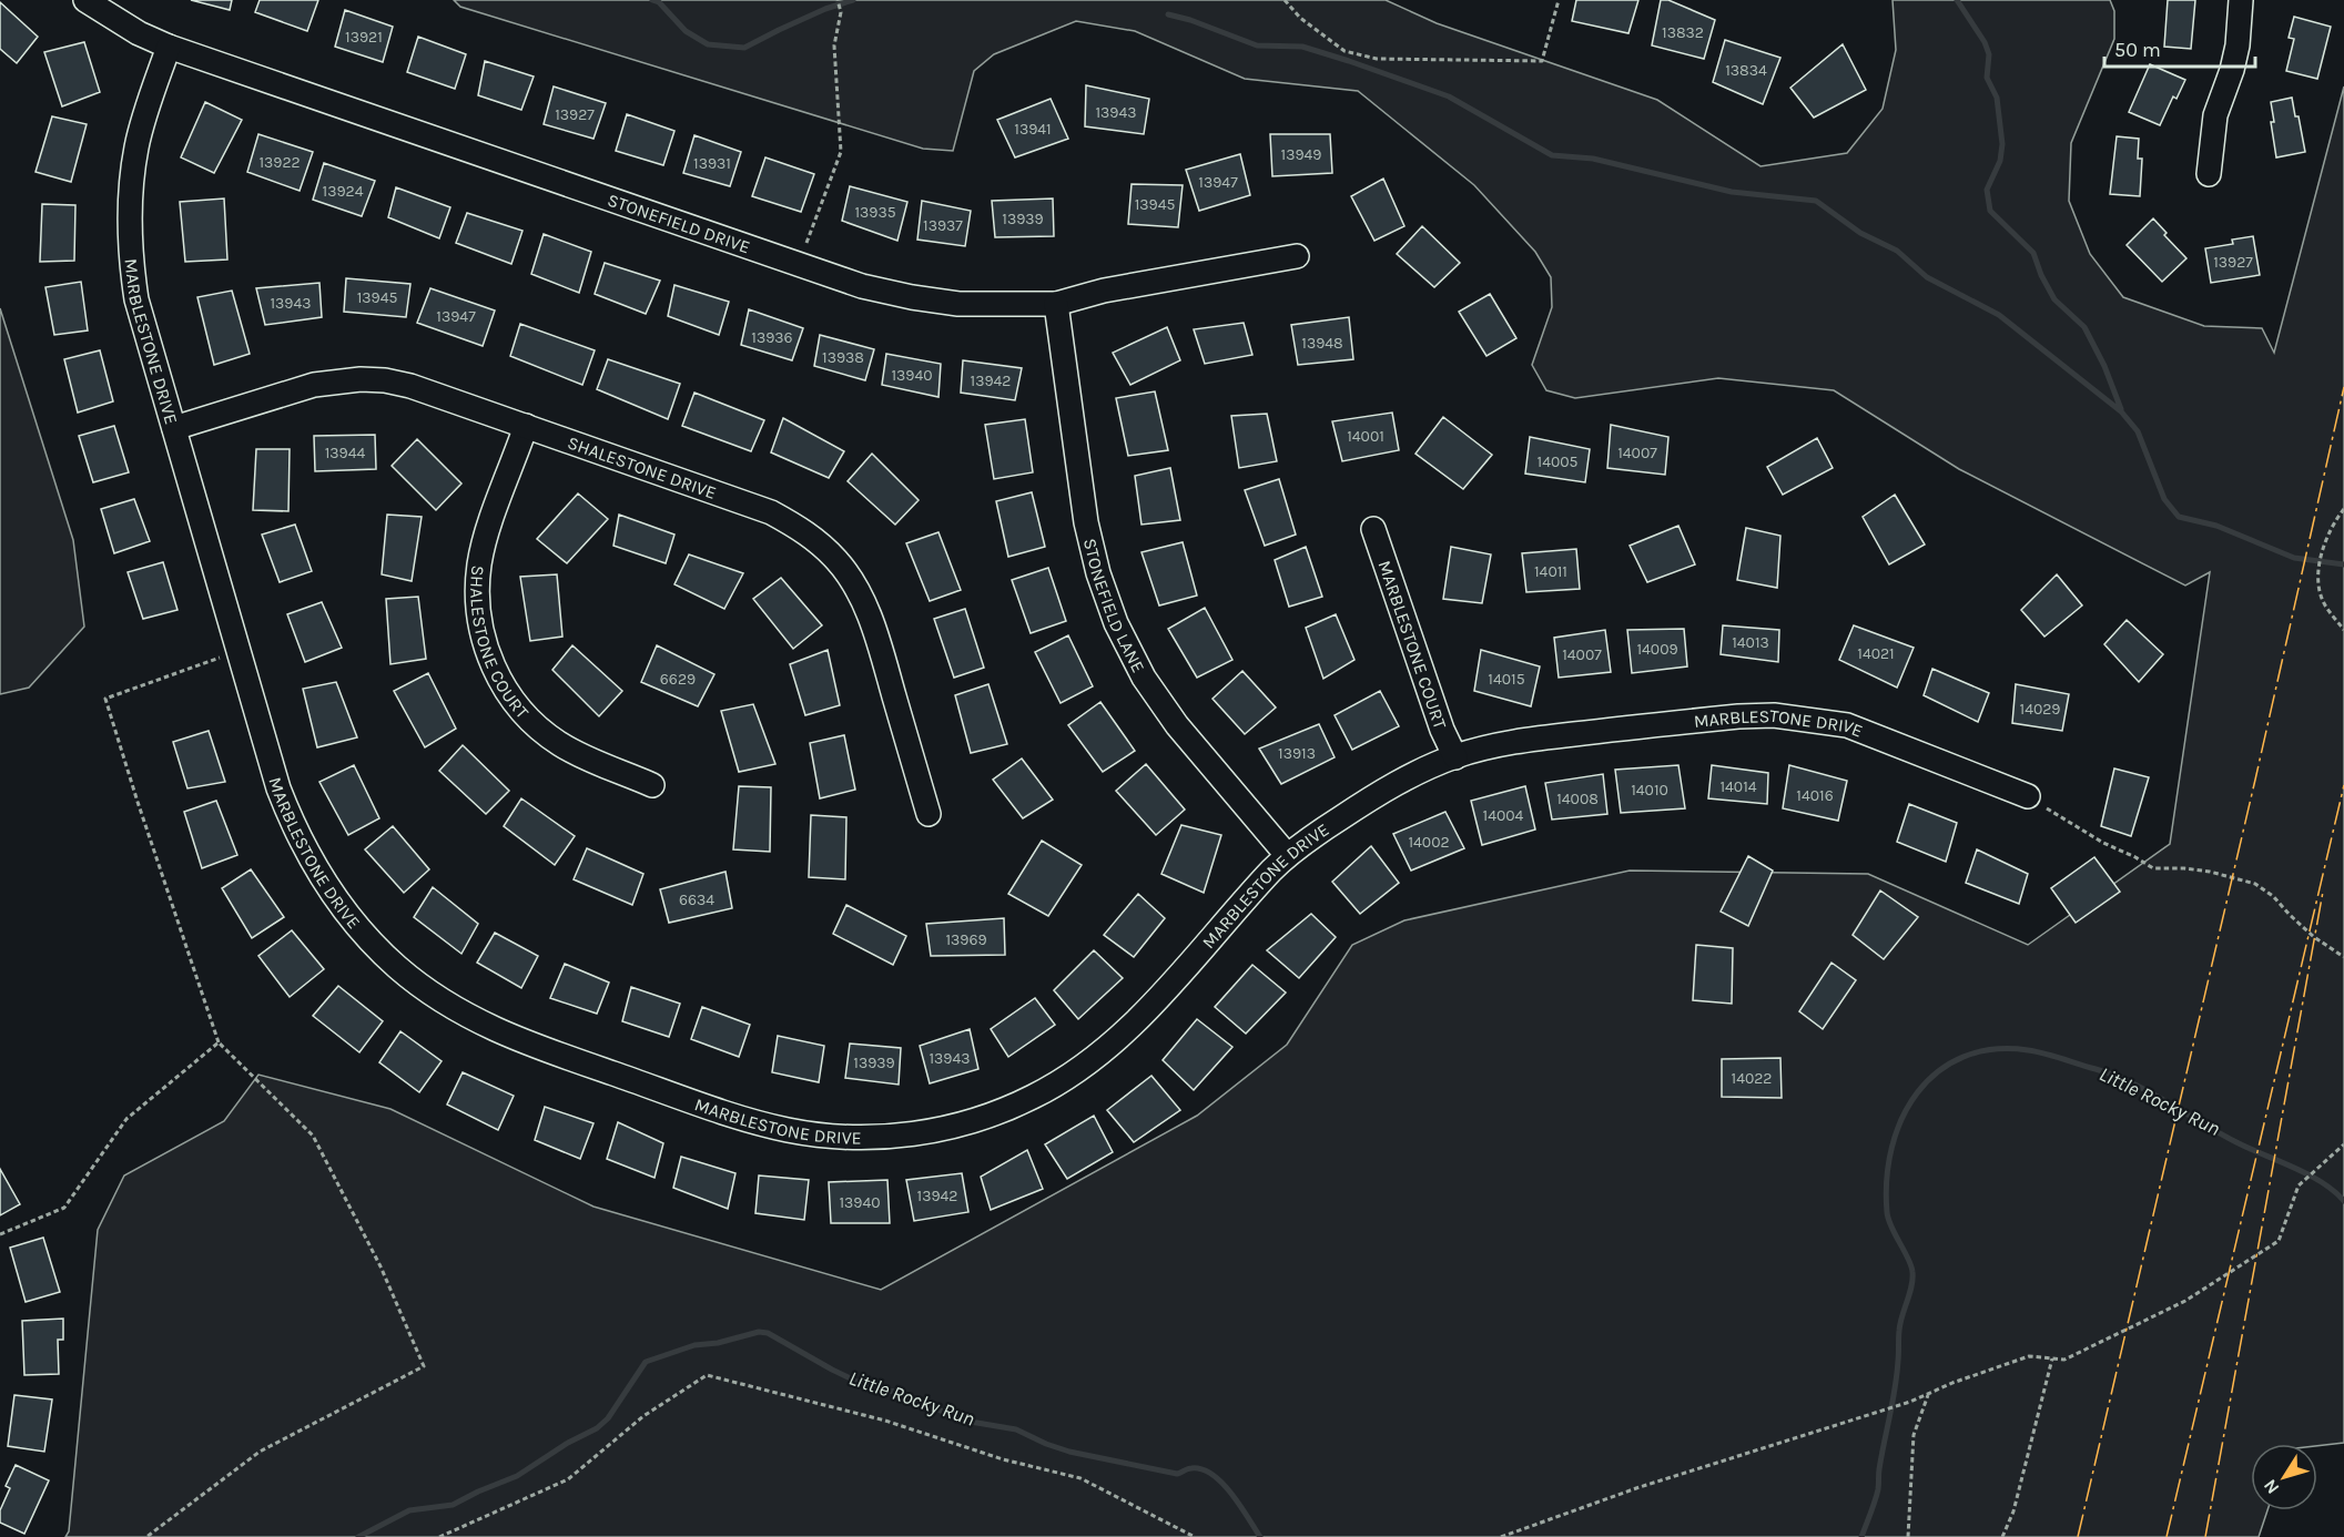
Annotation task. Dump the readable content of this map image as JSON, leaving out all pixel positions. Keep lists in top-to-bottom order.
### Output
{
  "streets": {
    "street": [
      "STONEFIELD DRIVE",
      "MARBLESTONE DRIVE",
      "SHALESTONE DRIVE",
      "STONEFIELD LANE",
      "SHALESTONE COURT",
      "MARBLESTONE COURT"
    ]
  },
  "crossings": [
    ["STONEFIELD DRIVE", "MARBLESTONE DRIVE"],
    ["STONEFIELD DRIVE", "STONEFIELD LANE"],
    ["MARBLESTONE DRIVE", "SHALESTONE DRIVE"],
    ["MARBLESTONE DRIVE", "STONEFIELD LANE"],
    ["MARBLESTONE DRIVE", "MARBLESTONE COURT"],
    ["SHALESTONE DRIVE", "SHALESTONE COURT"]
  ],
  "water": ["Little Rocky Run"],
  "house_numbers": [
    "13832",
    "13921",
    "13834",
    "13943",
    "13927",
    "13941",
    "13949",
    "13922",
    "13931",
    "13947",
    "13924",
    "13945",
    "13935",
    "13939",
    "13937",
    "13927",
    "13945",
    "13943",
    "13947",
    "13936",
    "13948",
    "13938",
    "13940",
    "13942",
    "14001",
    "13944",
    "14007",
    "14005",
    "14011",
    "14013",
    "14009",
    "14021",
    "14007",
    "6629",
    "14015",
    "14029",
    "13913",
    "14014",
    "14010",
    "14016",
    "14008",
    "14004",
    "14002",
    "6634",
    "13969",
    "13943",
    "13939",
    "14022",
    "13942",
    "13940"
  ],
  "scale_bar": "50 m",
  "north": "bottom left"
}
